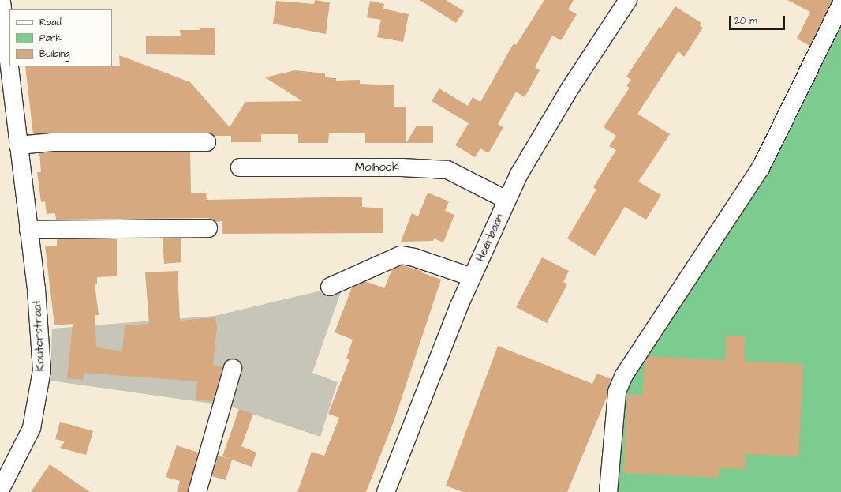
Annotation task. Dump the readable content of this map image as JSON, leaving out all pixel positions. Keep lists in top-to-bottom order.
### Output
{
  "streets": {
    "street": ["Molhoek", "Heerbaan", "Kouterstraat"]
  },
  "crossings": [
    ["Molhoek", "Heerbaan"]
  ],
  "legend": ["Road", "Park", "Building"],
  "scale_bar": "20 m"
}
